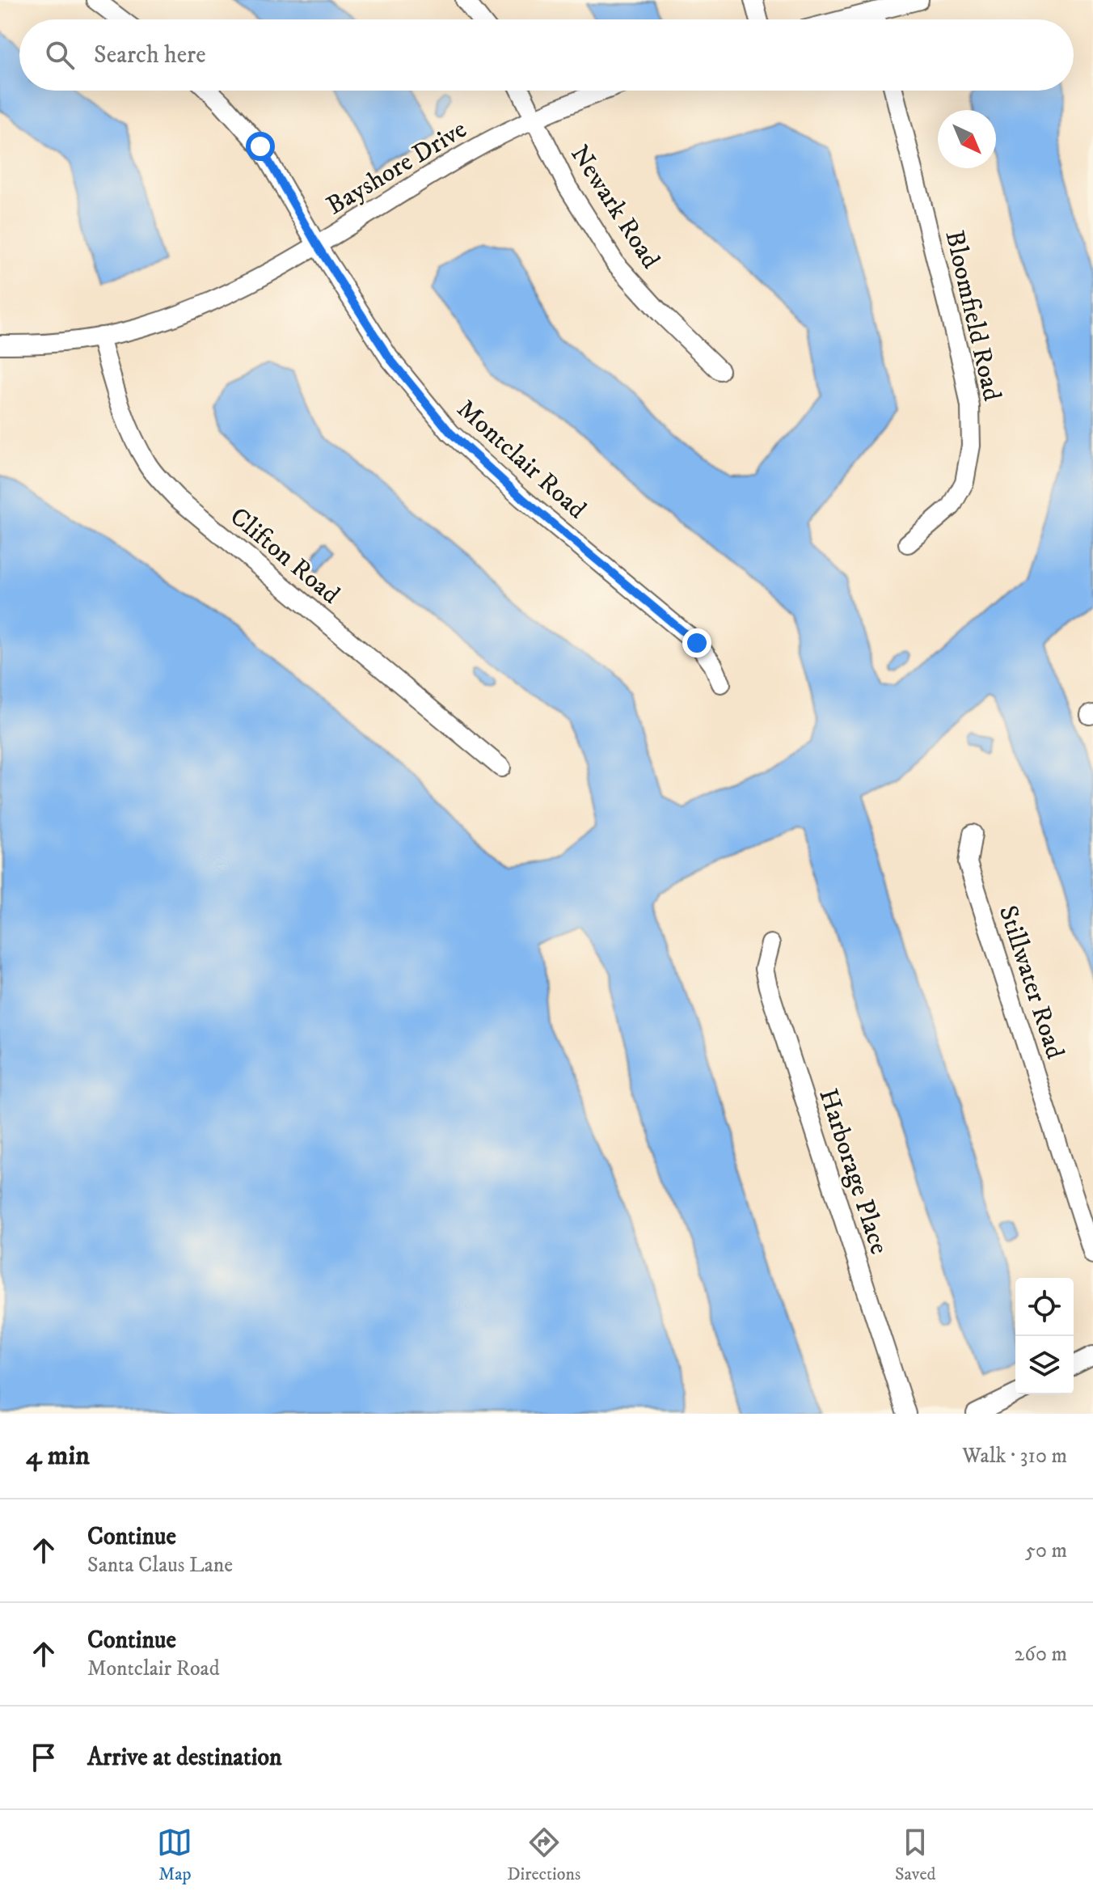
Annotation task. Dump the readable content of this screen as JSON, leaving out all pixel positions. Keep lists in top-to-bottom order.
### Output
{
  "streets": {
    "street": [
      "Bayshore Drive",
      "Newark Road",
      "Bloomfield Road",
      "Montclair Road",
      "Clifton Road",
      "Stillwater Road",
      "Harborage Place"
    ]
  },
  "crossings": [
    ["Bayshore Drive", "Newark Road"],
    ["Bayshore Drive", "Montclair Road"],
    ["Bayshore Drive", "Clifton Road"]
  ],
  "north": "bottom right",
  "page": {
    "search": "Search here",
    "heading": ["4 min", "Walk · 310 m"],
    "list": [
      ["Continue", "Santa Claus Lane", "50 m"],
      ["Continue", "Montclair Road", "260 m"],
      "Arrive at destination"
    ],
    "nav": ["Map", "Directions", "Saved"]
  }
}
